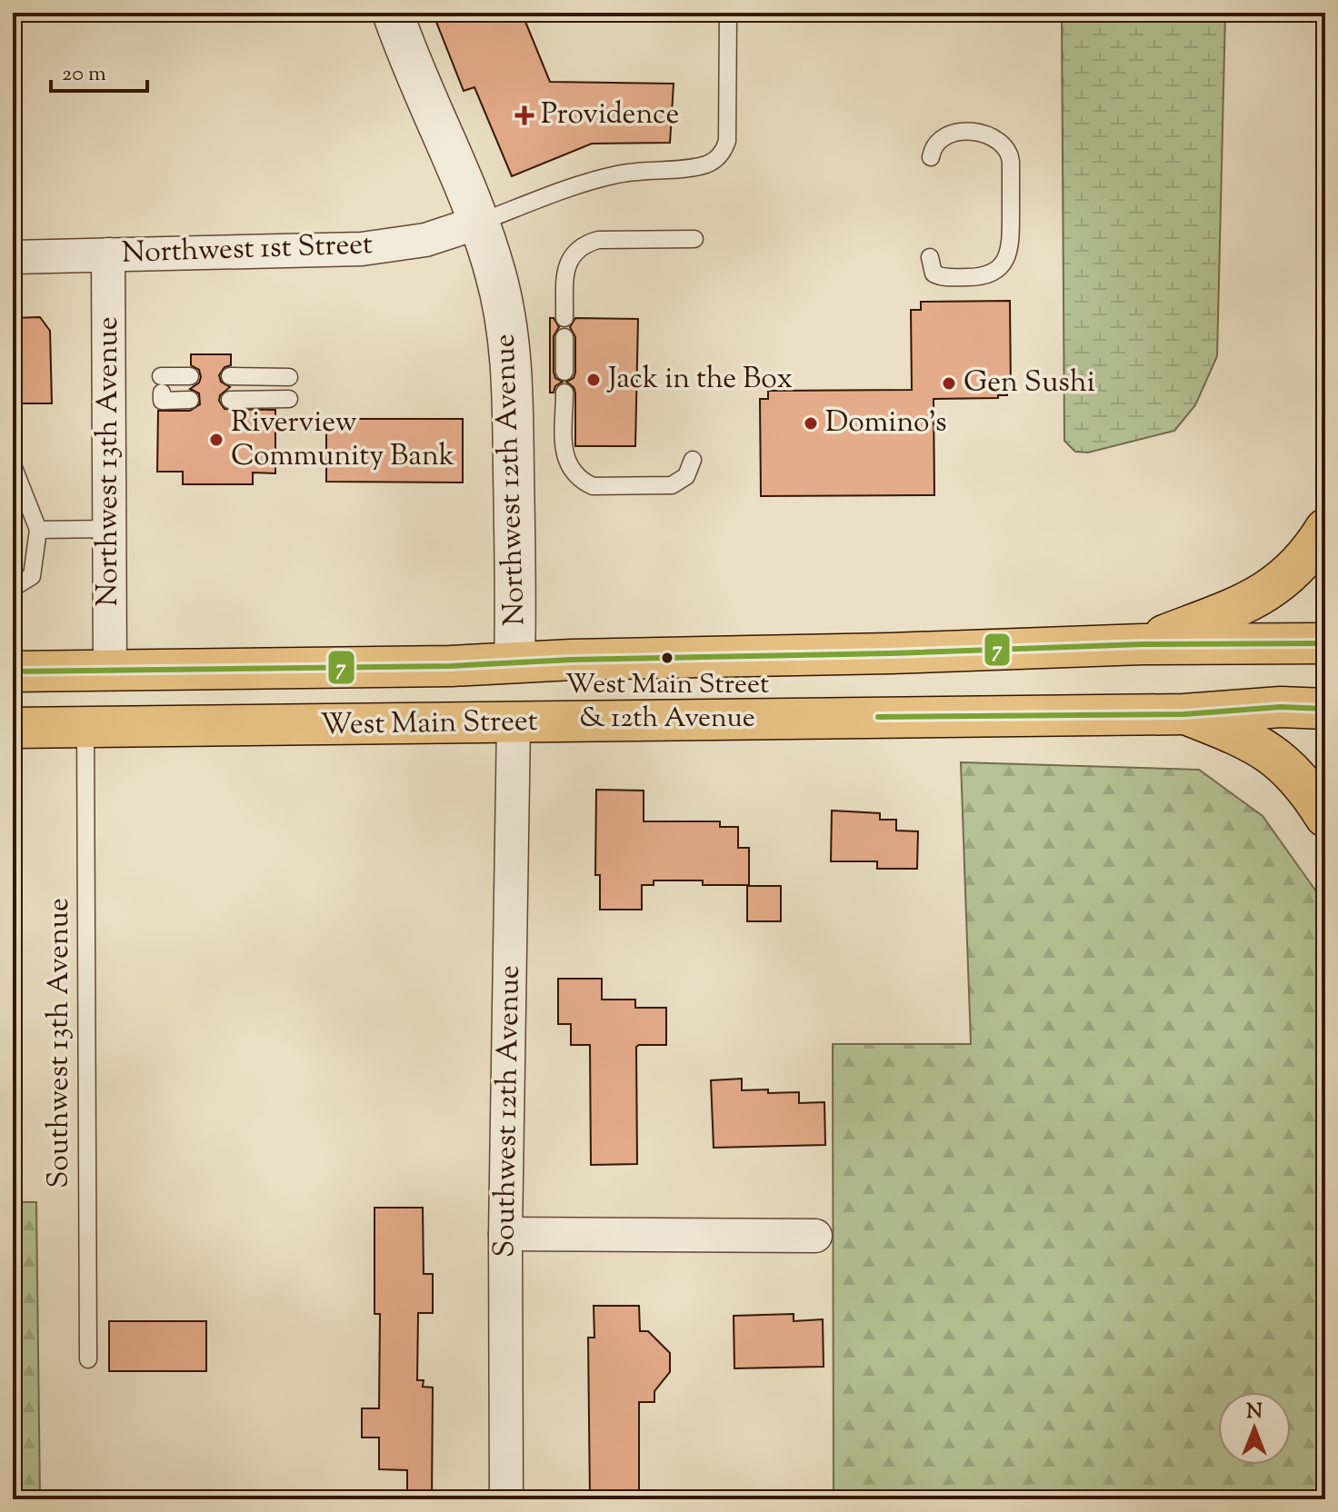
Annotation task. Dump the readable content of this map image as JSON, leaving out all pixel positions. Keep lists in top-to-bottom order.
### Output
{
  "streets": {
    "highway": ["West Main Street"],
    "street": [
      "Northwest 1st Street",
      "Northwest 13th Avenue",
      "Northwest 12th Avenue",
      "Southwest 12th Avenue"
    ],
    "lane": ["Southwest 13th Avenue"]
  },
  "crossings": [
    ["Northwest 1st Street", "Northwest 13th Avenue"],
    ["Northwest 1st Street", "Northwest 12th Avenue"],
    ["Northwest 13th Avenue", "West Main Street"],
    ["Northwest 12th Avenue", "West Main Street"],
    ["West Main Street", "Southwest 13th Avenue"],
    ["West Main Street", "Southwest 12th Avenue"]
  ],
  "places": {
    "health": ["Providence"],
    "other": [
      "Jack in the Box",
      "Gen Sushi",
      "Domino's",
      "Riverview Community Bank",
      "West Main Street & 12th Avenue"
    ]
  },
  "lines": ["transit line 7"],
  "scale_bar": "20 m",
  "north": "top"
}
